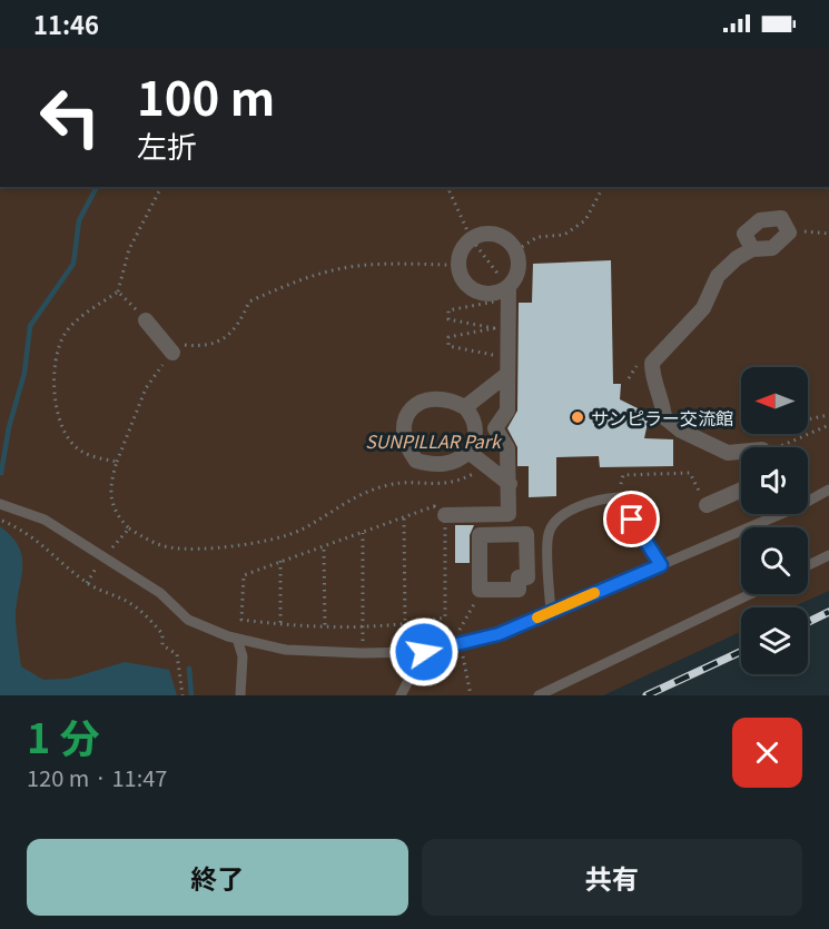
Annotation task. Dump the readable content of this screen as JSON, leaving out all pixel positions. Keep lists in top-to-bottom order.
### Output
{
  "parks": ["SUNPILLAR Park"],
  "places": ["サンピラー交流館"],
  "north": "left",
  "page": {
    "status": "11:46",
    "turn": ["100 m", "左折"],
    "heading": ["1 分", "120 m · 11:47"],
    "buttons": ["終了", "共有"]
  }
}
